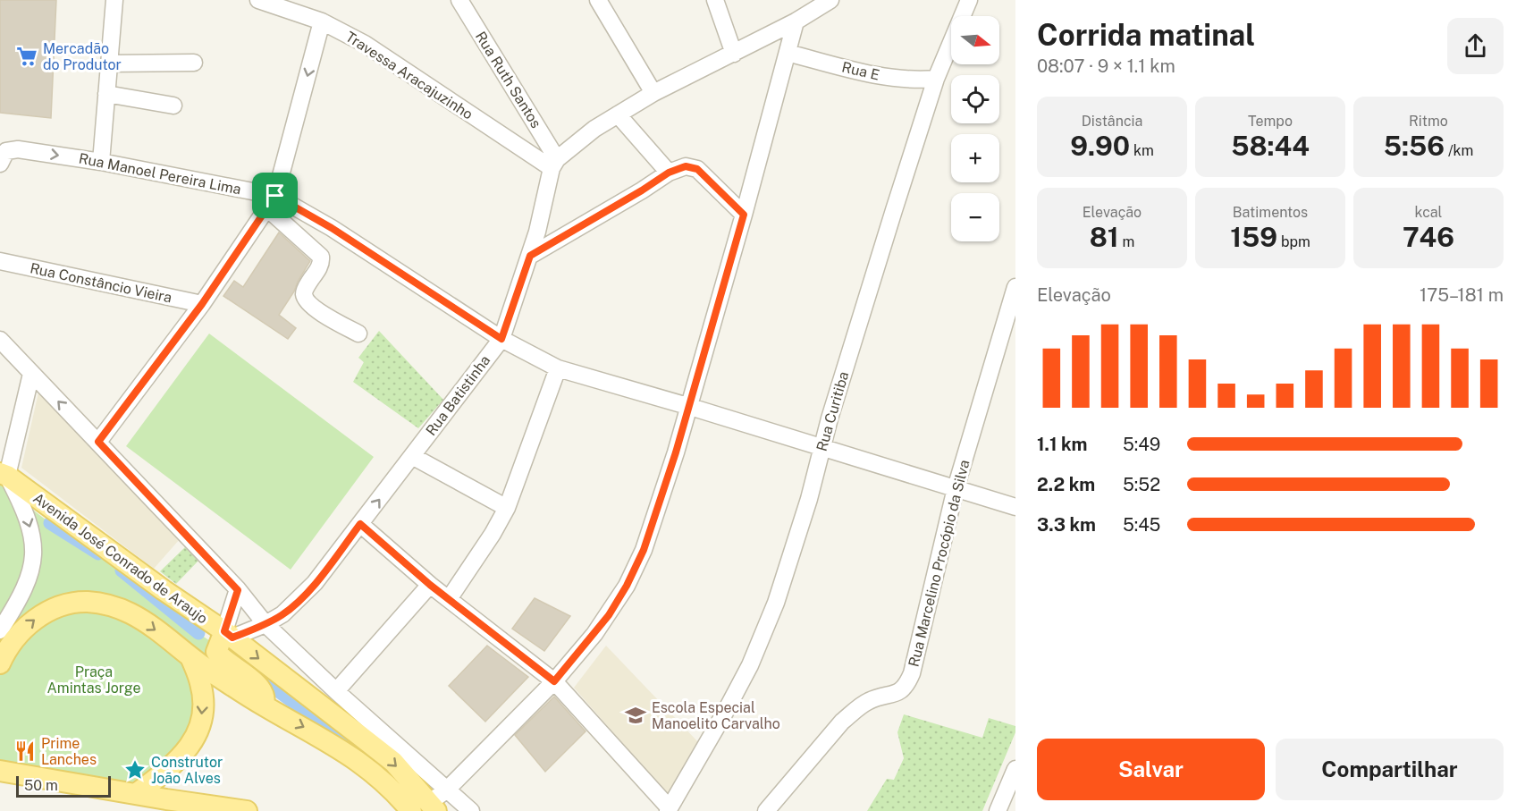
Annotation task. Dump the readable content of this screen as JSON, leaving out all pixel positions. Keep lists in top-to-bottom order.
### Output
{
  "streets": {
    "main road": ["Avenida José Conrado de Araujo"],
    "street": [
      "Rua E",
      "Travessa Aracajuzinho",
      "Rua Ruth Santos",
      "Rua Manoel Pereira Lima",
      "Rua Constâncio Vieira",
      "Rua Batistinha",
      "Rua Curitiba",
      "Rua Marcelino Procópio da Silva"
    ]
  },
  "crossings": [
    ["Rua E", "Rua Curitiba"],
    ["Travessa Aracajuzinho", "Rua Ruth Santos"],
    ["Travessa Aracajuzinho", "Rua Batistinha"],
    ["Rua Ruth Santos", "Rua Batistinha"],
    ["Rua Manoel Pereira Lima", "Rua Batistinha"],
    ["Rua Manoel Pereira Lima", "Rua Curitiba"],
    ["Rua Manoel Pereira Lima", "Rua Marcelino Procópio da Silva"],
    ["Rua Batistinha", "Avenida José Conrado de Araujo"]
  ],
  "parks": ["Praça Amintas Jorge"],
  "places": {
    "supermarket": ["Mercadão do Produtor"],
    "school or university": ["Escola Especial Manoelito Carvalho"],
    "restaurant": ["Prime Lanches"],
    "place": ["Construtor João Alves"]
  },
  "scale_bar": "50 m",
  "north": "right",
  "page": {
    "heading": ["Corrida matinal", "08:07 · 9 × 1.1 km"],
    "map_buttons": ["+", "−"],
    "stats": [
      ["Distância", "9.90 km"],
      ["Tempo", "58:44"],
      ["Ritmo", "5:56 /km"],
      ["Elevação", "81 m"],
      ["Batimentos", "159 bpm"],
      ["kcal", "746"]
    ],
    "chart": ["Elevação", "175–181 m"],
    "list": [
      {
        "name": "1.1 km",
        "note": "5:49"
      },
      {
        "name": "2.2 km",
        "note": "5:52"
      },
      {
        "name": "3.3 km",
        "note": "5:45"
      }
    ],
    "buttons": ["Salvar", "Compartilhar"],
    "scale": "50 m"
  }
}
